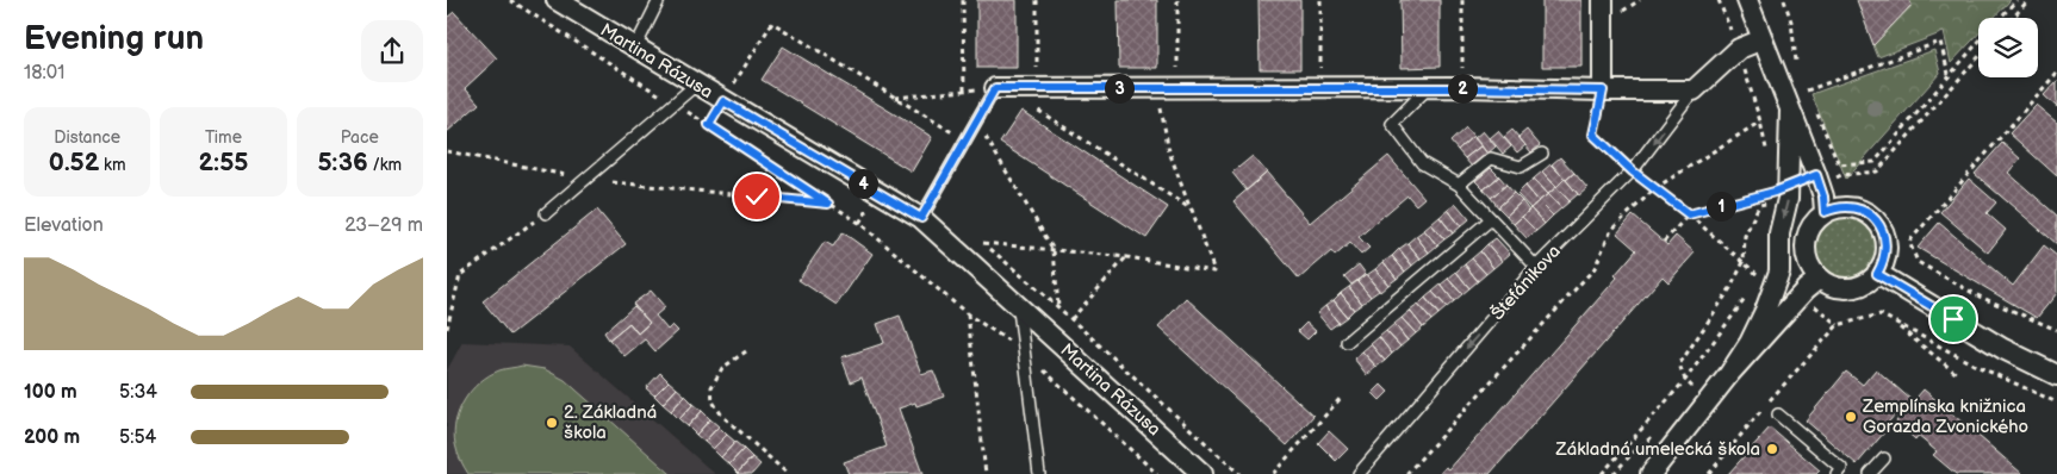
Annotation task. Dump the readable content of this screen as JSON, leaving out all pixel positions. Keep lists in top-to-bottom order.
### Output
{
  "streets": {
    "street": ["Martina Rázusa"],
    "lane": ["Štefánikova"]
  },
  "places": ["Zemplínska knižnica Gorazda Zvonického", "2. Základná škola", "Základná umelecká škola"],
  "page": {
    "heading": ["Evening run", "18:01"],
    "pins": [
      "2",
      "3",
      "4",
      "1"
    ],
    "stats": [
      ["Distance", "0.52 km"],
      ["Time", "2:55"],
      ["Pace", "5:36 /km"]
    ],
    "chart": ["Elevation", "23–29 m"],
    "list": [
      {
        "name": "100 m",
        "note": "5:34"
      },
      {
        "name": "200 m",
        "note": "5:54"
      }
    ]
  }
}
